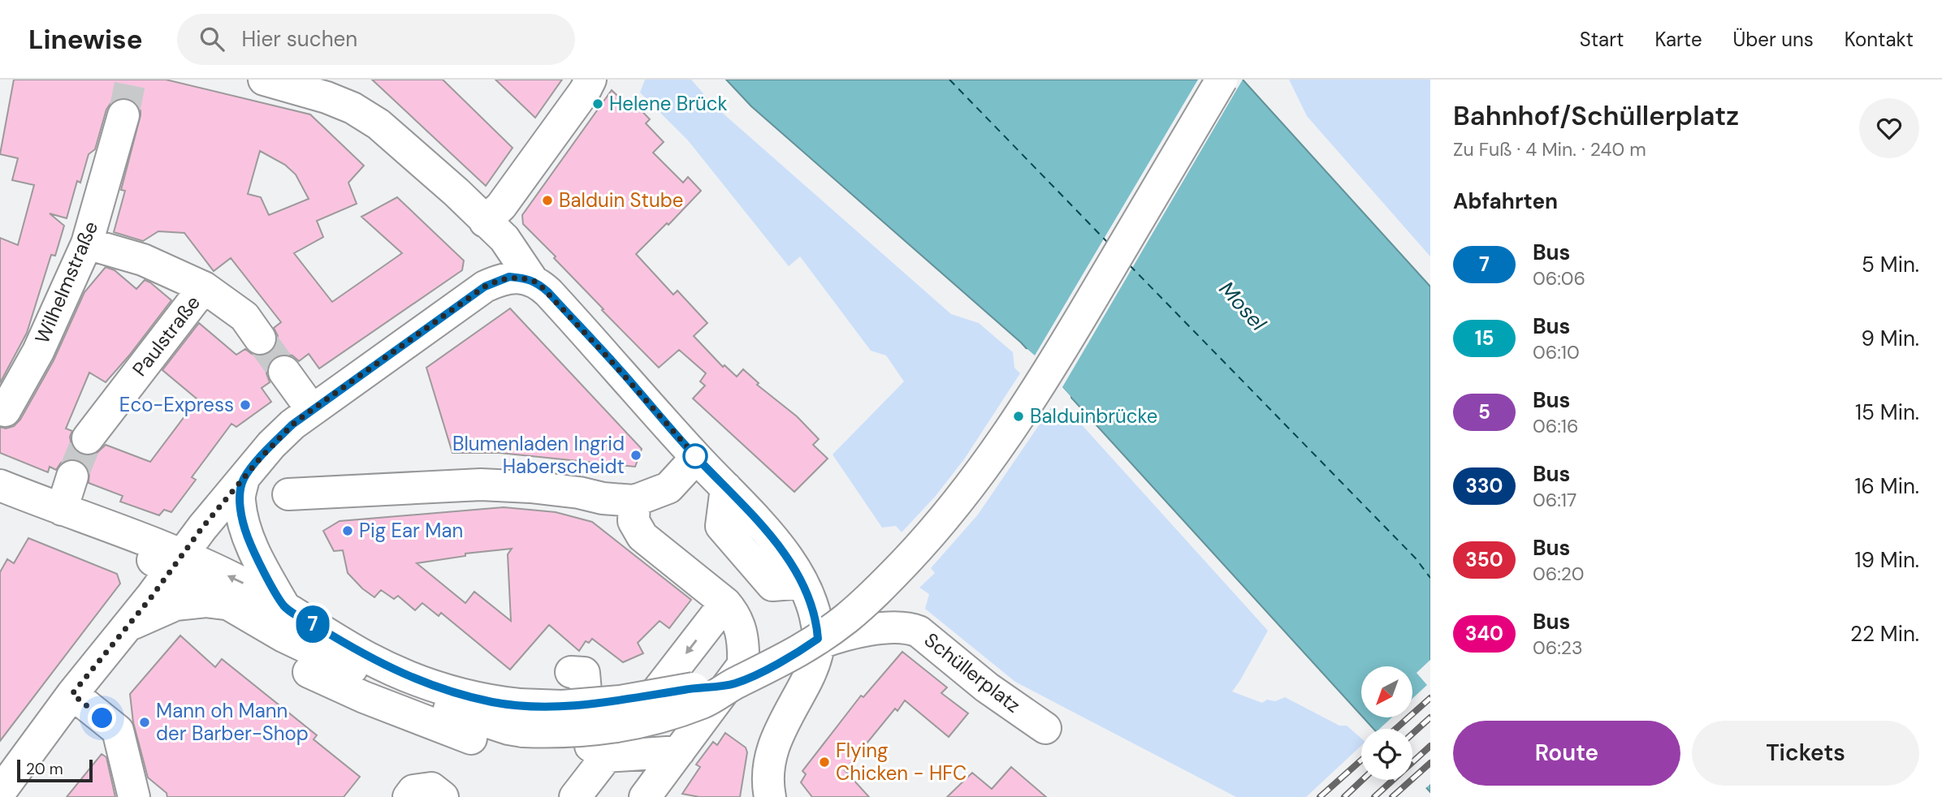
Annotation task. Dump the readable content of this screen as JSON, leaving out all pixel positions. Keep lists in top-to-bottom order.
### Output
{
  "streets": {
    "street": ["Wilhelmstraße", "Paulstraße", "Schüllerplatz"]
  },
  "crossings": [
    ["Wilhelmstraße", "Paulstraße"]
  ],
  "water": ["Mosel"],
  "places": [
    "Helene Brück",
    "Balduin Stube",
    "Eco-Express",
    "Balduinbrücke",
    "Blumenladen Ingrid Haberscheidt",
    "Pig Ear Man",
    "Mann oh Mann der Barber-Shop",
    "Flying Chicken - HFC"
  ],
  "lines": ["bus line 7"],
  "scale_bar": "20 m",
  "north": "bottom left",
  "page": {
    "header": "Linewise",
    "search": "Hier suchen",
    "nav": [
      "Start",
      "Karte",
      "Über uns",
      "Kontakt"
    ],
    "on_map": "7",
    "heading": [
      ["Bahnhof/Schüllerplatz", "Zu Fuß · 4 Min. · 240 m"],
      "Abfahrten"
    ],
    "list": [
      {
        "mark": "7",
        "name": "Bus",
        "note": "06:06",
        "value": "5 Min."
      },
      {
        "mark": "15",
        "name": "Bus",
        "note": "06:10",
        "value": "9 Min."
      },
      {
        "mark": "5",
        "name": "Bus",
        "note": "06:16",
        "value": "15 Min."
      },
      {
        "mark": "330",
        "name": "Bus",
        "note": "06:17",
        "value": "16 Min."
      },
      {
        "mark": "350",
        "name": "Bus",
        "note": "06:20",
        "value": "19 Min."
      },
      {
        "mark": "340",
        "name": "Bus",
        "note": "06:23",
        "value": "22 Min."
      }
    ],
    "buttons": ["Route", "Tickets"],
    "scale": "20 m"
  }
}
